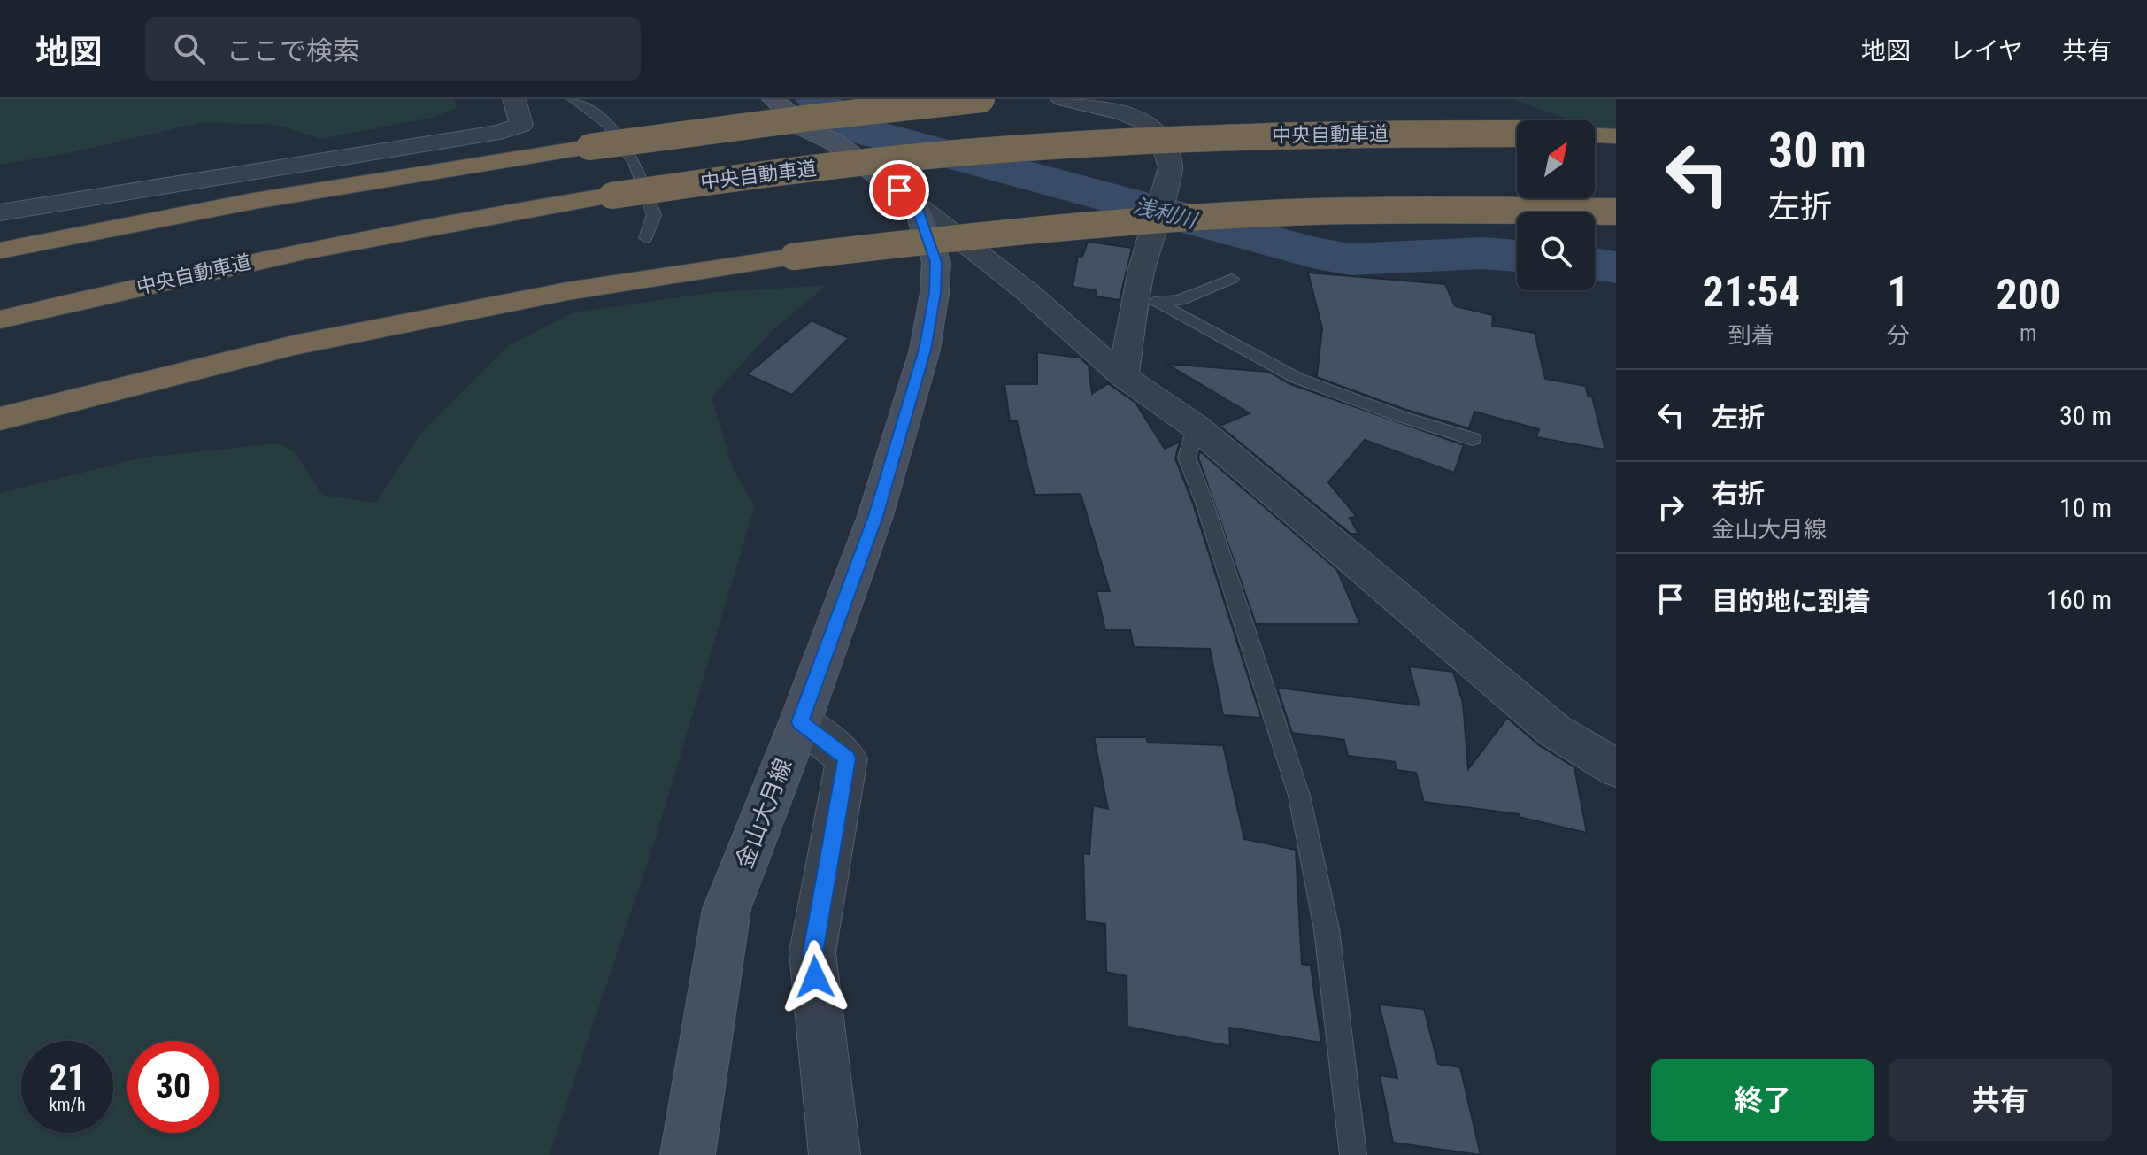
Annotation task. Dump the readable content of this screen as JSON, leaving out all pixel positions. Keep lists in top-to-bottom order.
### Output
{
  "streets": {
    "highway": ["中央自動車道"],
    "main road": ["金山大月線"]
  },
  "water": ["浅利川"],
  "north": "top right",
  "page": {
    "header": "地図",
    "search": "ここで検索",
    "nav": ["地図", "レイヤ", "共有"],
    "turn": ["30 m", "左折"],
    "eta": [
      "21:54",
      "到着",
      "1",
      "分",
      "200",
      "m"
    ],
    "list": [
      {
        "name": "左折",
        "value": "30 m"
      },
      {
        "name": "右折",
        "note": "金山大月線",
        "value": "10 m"
      },
      {
        "name": "目的地に到着",
        "value": "160 m"
      }
    ],
    "speed": "21 km/h",
    "limit": "30",
    "buttons": ["終了", "共有"]
  }
}
